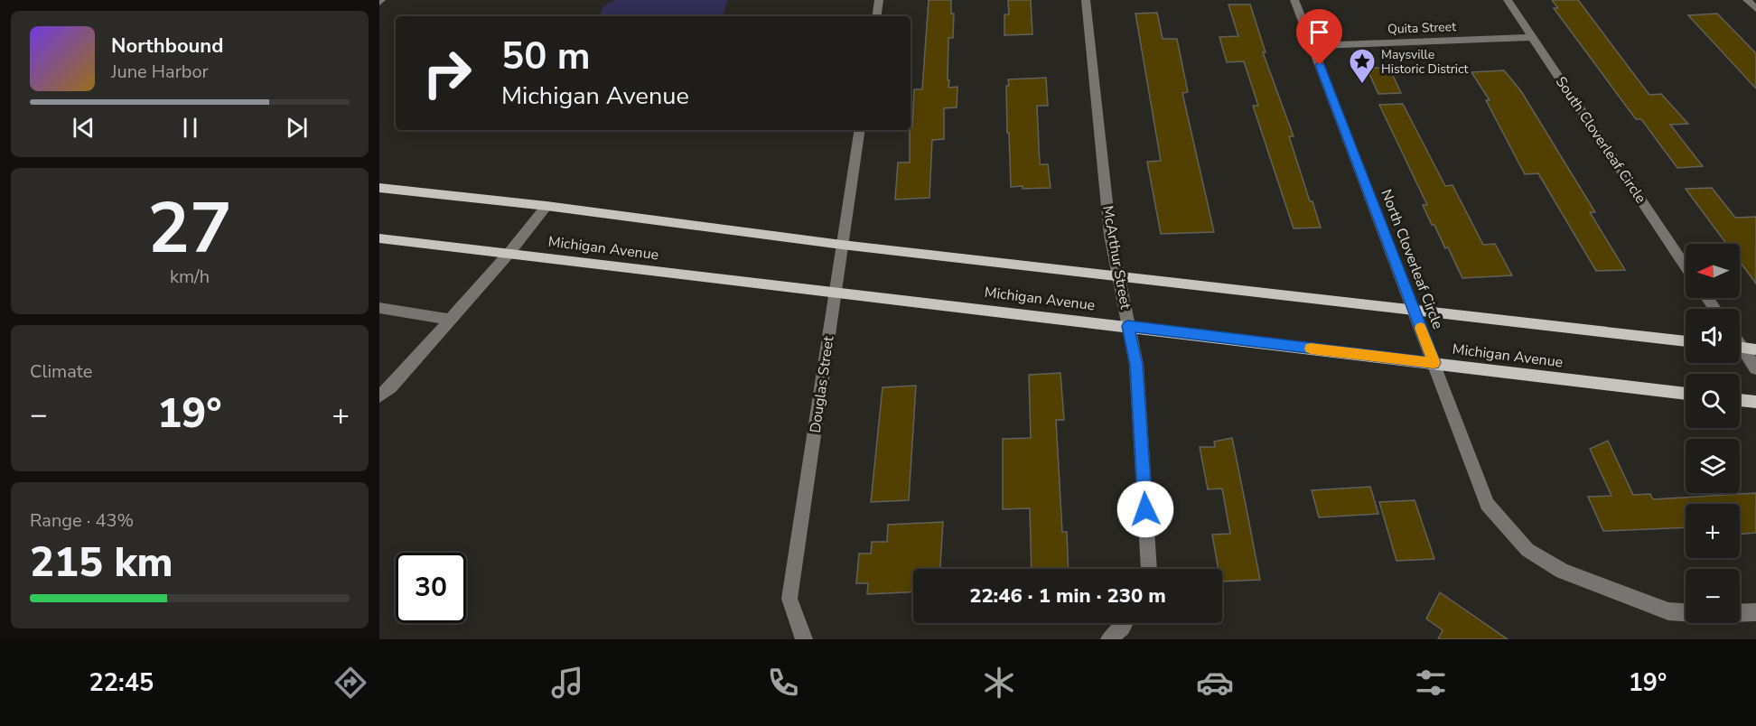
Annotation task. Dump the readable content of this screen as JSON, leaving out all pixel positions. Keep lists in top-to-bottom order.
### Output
{
  "streets": {
    "main road": ["Michigan Avenue"],
    "street": [
      "Quita Street",
      "South Cloverleaf Circle",
      "McArthur Street",
      "North Cloverleaf Circle",
      "Douglas Street"
    ]
  },
  "crossings": [
    ["Quita Street", "South Cloverleaf Circle"],
    ["Quita Street", "North Cloverleaf Circle"],
    ["Michigan Avenue", "McArthur Street"],
    ["Michigan Avenue", "North Cloverleaf Circle"],
    ["Michigan Avenue", "Douglas Street"]
  ],
  "places": {
    "place": ["Maysville Historic District"]
  },
  "north": "left",
  "page": {
    "turn": ["50 m", "Michigan Avenue"],
    "song": ["Northbound", "June Harbor"],
    "tile": [
      ["27", "km/h"],
      "Climate",
      ["Range · 43%", "215 km"]
    ],
    "map_buttons": ["+", "−"],
    "heat": ["−", "19°", "+"],
    "limit": "30",
    "trip": "22:46 · 1 min · 230 m",
    "tabs": ["22:45", "19°"]
  }
}
